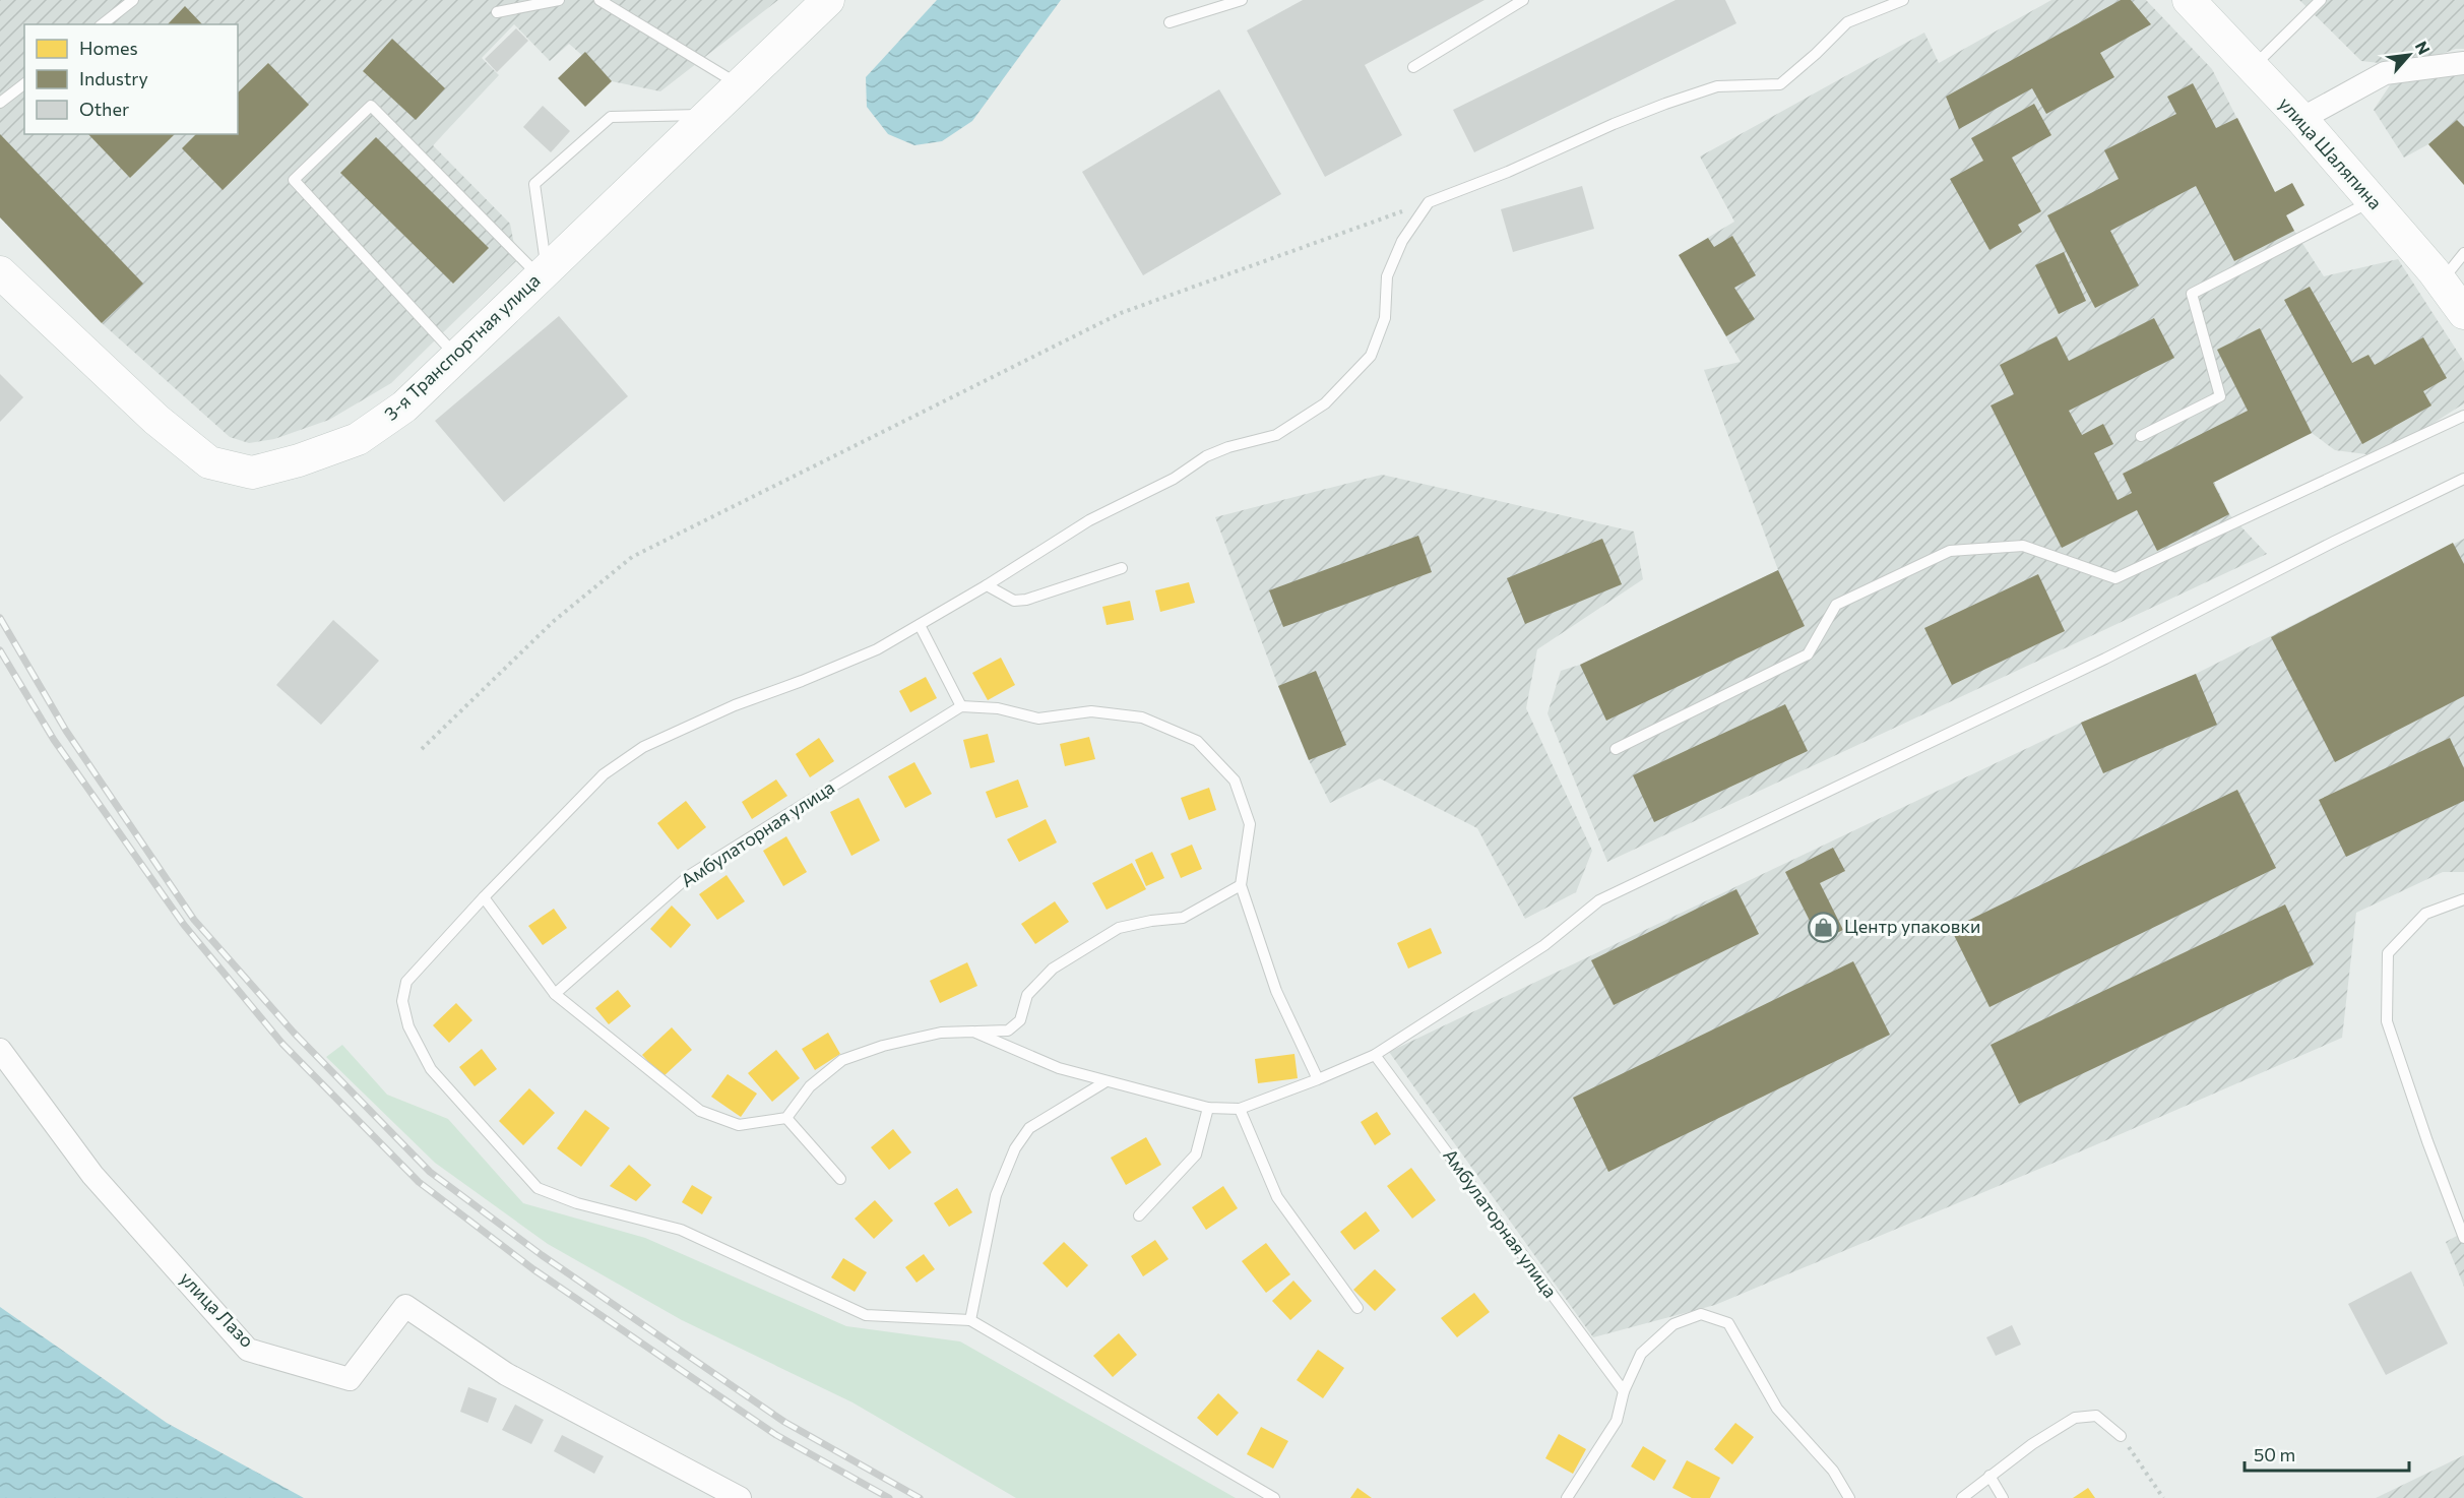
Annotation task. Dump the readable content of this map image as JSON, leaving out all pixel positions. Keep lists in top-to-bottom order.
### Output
{
  "streets": {
    "street": ["улица Шаляпина", "3-я Транспортная улица", "улица Лазо"],
    "lane": ["Амбулаторная улица"]
  },
  "places": {
    "shop": ["Центр упаковки"]
  },
  "legend": ["Homes", "Industry", "Other"],
  "scale_bar": "50 m",
  "north": "top right"
}
